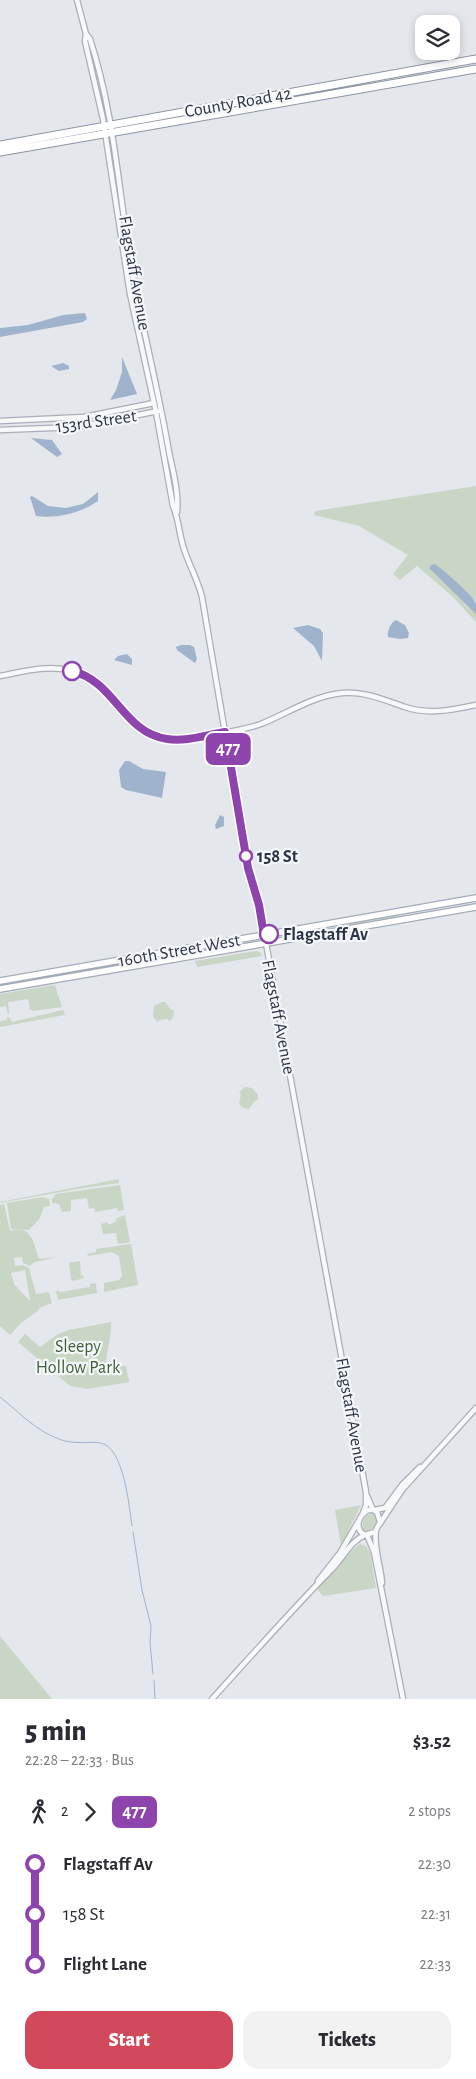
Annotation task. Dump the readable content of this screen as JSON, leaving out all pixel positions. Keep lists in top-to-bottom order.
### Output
{
  "streets": {
    "highway": ["County Road 42"],
    "main road": ["160th Street West"],
    "street": ["Flagstaff Avenue", "153rd Street"]
  },
  "crossings": [
    ["County Road 42", "Flagstaff Avenue"],
    ["Flagstaff Avenue", "153rd Street"],
    ["Flagstaff Avenue", "160th Street West"]
  ],
  "parks": ["Sleepy Hollow Park"],
  "places": ["158 St", "Flagstaff Av"],
  "lines": ["bus line 477"],
  "page": {
    "on_map": "477",
    "heading": ["5 min", "22:28 – 22:33 · Bus", "$3.52"],
    "legs": ["2", "477", "2 stops"],
    "list": [
      {
        "name": "Flagstaff Av",
        "value": "22:30"
      },
      {
        "name": "158 St",
        "value": "22:31"
      },
      {
        "name": "Flight Lane",
        "value": "22:33"
      }
    ],
    "buttons": ["Start", "Tickets"]
  }
}
